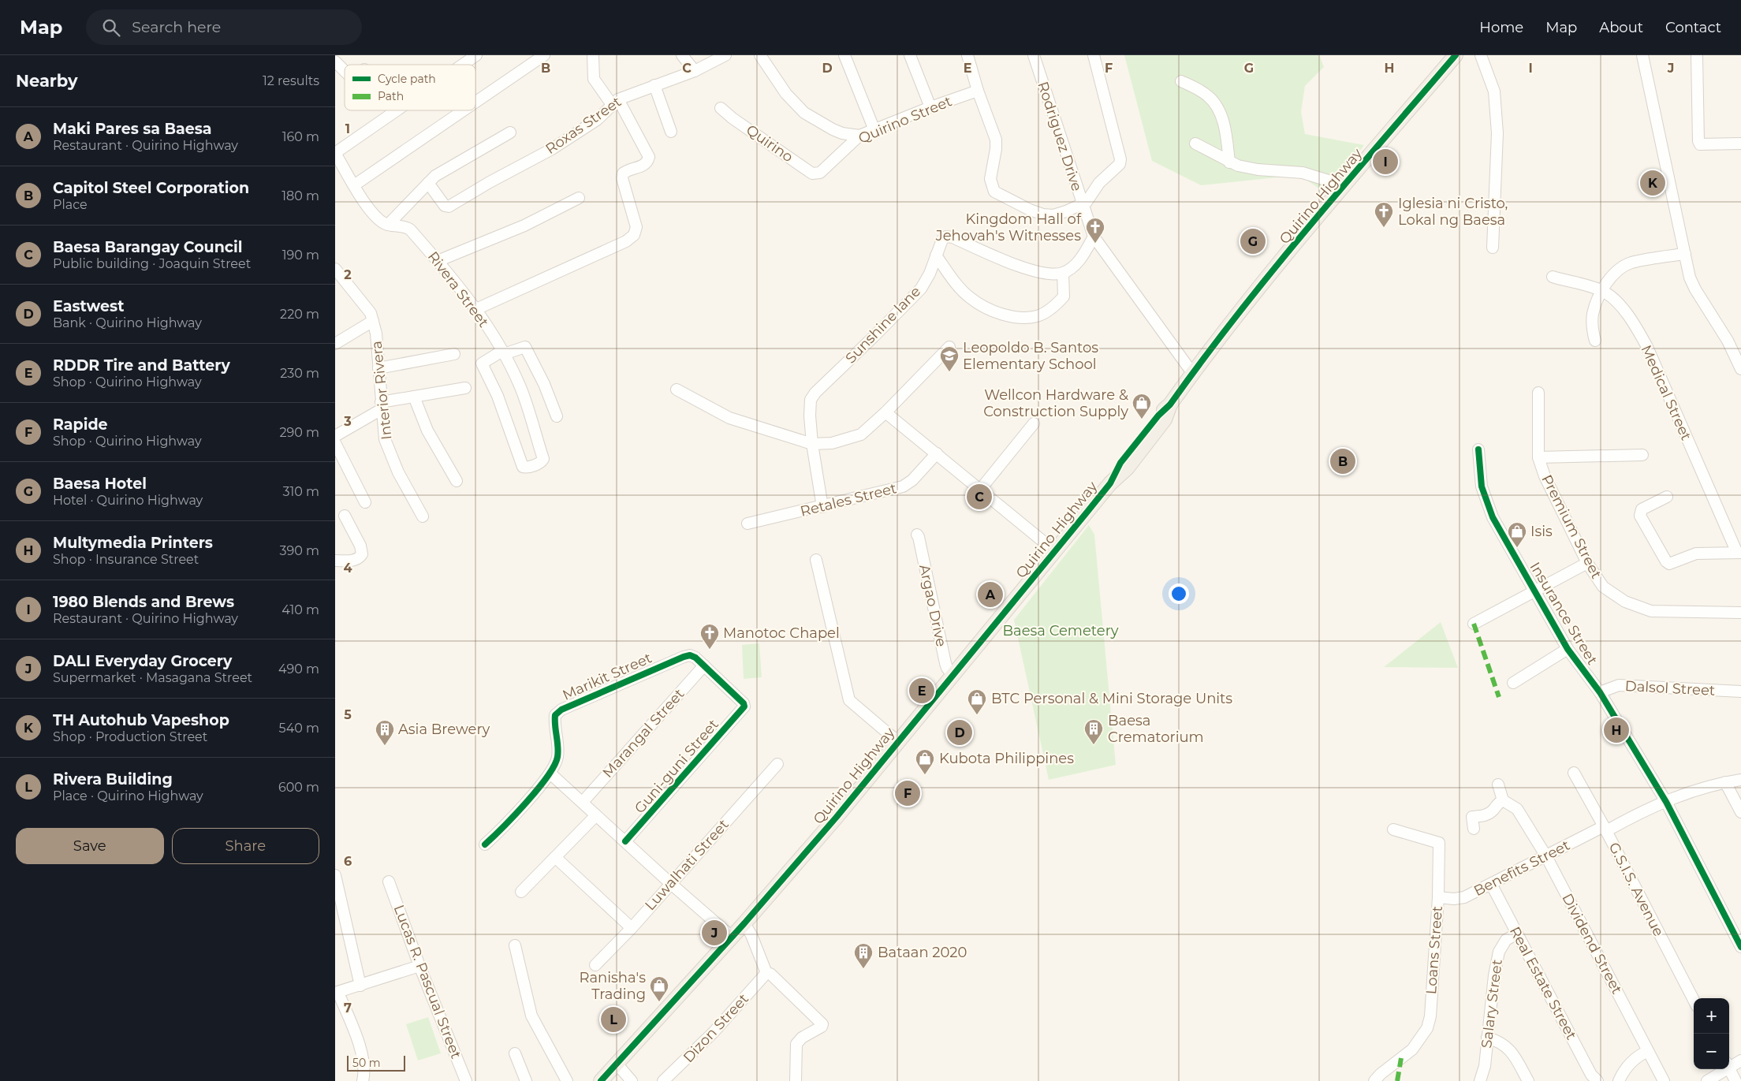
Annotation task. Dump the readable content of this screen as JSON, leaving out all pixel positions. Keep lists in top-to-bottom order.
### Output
{
  "streets": {
    "main road": ["Quirino Highway"],
    "street": [
      "Quirino Street",
      "Roxas Street",
      "Rodriguez Drive",
      "Quirino",
      "Rivera Street",
      "Sunshine lane",
      "Interior Rivera",
      "Medical Street",
      "Retales Street",
      "Premium Street",
      "Argao Drive",
      "Insurance Street",
      "Marikit Street",
      "Dalsol Street",
      "Marangal Street",
      "Guni-guni Street",
      "Luwalhati Street",
      "Benefits Street",
      "G.S.I.S. Avenue",
      "Dividend Street",
      "Loans Street",
      "Lucas R. Pascual Street",
      "Real Estate Street",
      "Salary Street",
      "Dizon Street"
    ]
  },
  "crossings": [
    ["Quirino Street", "Quirino"],
    ["Rodriguez Drive", "Quirino Highway"],
    ["Quirino Highway", "Argao Drive"],
    ["Sunshine lane", "Retales Street"],
    ["Insurance Street", "Dalsol Street"],
    ["Insurance Street", "Benefits Street"],
    ["Marikit Street", "Marangal Street"],
    ["Marikit Street", "Guni-guni Street"],
    ["Marangal Street", "Guni-guni Street"],
    ["Benefits Street", "G.S.I.S. Avenue"],
    ["Benefits Street", "Dividend Street"],
    ["Benefits Street", "Loans Street"],
    ["Benefits Street", "Real Estate Street"],
    ["Real Estate Street", "Salary Street"]
  ],
  "parks": ["Baesa Cemetery"],
  "places": {
    "church": ["Iglesia ni Cristo, Lokal ng Baesa", "Kingdom Hall of Jehovah's Witnesses", "Manotoc Chapel"],
    "school or university": ["Leopoldo B. Santos Elementary School"],
    "shop": [
      "Wellcon Hardware & Construction Supply",
      "Isis",
      "BTC Personal & Mini Storage Units",
      "Kubota Philippines",
      "Ranisha's Trading"
    ],
    "building": ["Baesa Crematorium", "Asia Brewery", "Bataan 2020"]
  },
  "legend": ["Cycle path", "Path"],
  "scale_bar": "50 m",
  "page": {
    "header": "Map",
    "search": "Search here",
    "nav": [
      "Home",
      "Map",
      "About",
      "Contact"
    ],
    "heading": ["Nearby", "12 results"],
    "list": [
      {
        "mark": "A",
        "name": "Maki Pares sa Baesa",
        "note": "Restaurant · Quirino Highway",
        "value": "160 m"
      },
      {
        "mark": "B",
        "name": "Capitol Steel Corporation",
        "note": "Place",
        "value": "180 m"
      },
      {
        "mark": "C",
        "name": "Baesa Barangay Council",
        "note": "Public building · Joaquin Street",
        "value": "190 m"
      },
      {
        "mark": "D",
        "name": "Eastwest",
        "note": "Bank · Quirino Highway",
        "value": "220 m"
      },
      {
        "mark": "E",
        "name": "RDDR Tire and Battery",
        "note": "Shop · Quirino Highway",
        "value": "230 m"
      },
      {
        "mark": "F",
        "name": "Rapide",
        "note": "Shop · Quirino Highway",
        "value": "290 m"
      },
      {
        "mark": "G",
        "name": "Baesa Hotel",
        "note": "Hotel · Quirino Highway",
        "value": "310 m"
      },
      {
        "mark": "H",
        "name": "Multymedia Printers",
        "note": "Shop · Insurance Street",
        "value": "390 m"
      },
      {
        "mark": "I",
        "name": "1980 Blends and Brews",
        "note": "Restaurant · Quirino Highway",
        "value": "410 m"
      },
      {
        "mark": "J",
        "name": "DALI Everyday Grocery",
        "note": "Supermarket · Masagana Street",
        "value": "490 m"
      },
      {
        "mark": "K",
        "name": "TH Autohub Vapeshop",
        "note": "Shop · Production Street",
        "value": "540 m"
      },
      {
        "mark": "L",
        "name": "Rivera Building",
        "note": "Place · Quirino Highway",
        "value": "600 m"
      }
    ],
    "pins": [
      "I",
      "K",
      "G",
      "B",
      "C",
      "A",
      "E",
      "H",
      "D",
      "F",
      "J",
      "L"
    ],
    "buttons": ["Save", "Share"],
    "map_buttons": ["+", "−"],
    "scale": "50 m"
  },
  "grid": {
    "columns": [
      "B",
      "C",
      "D",
      "E",
      "F",
      "G",
      "H",
      "I",
      "J"
    ],
    "rows": [
      "1",
      "2",
      "3",
      "4",
      "5",
      "6",
      "7"
    ]
  }
}
